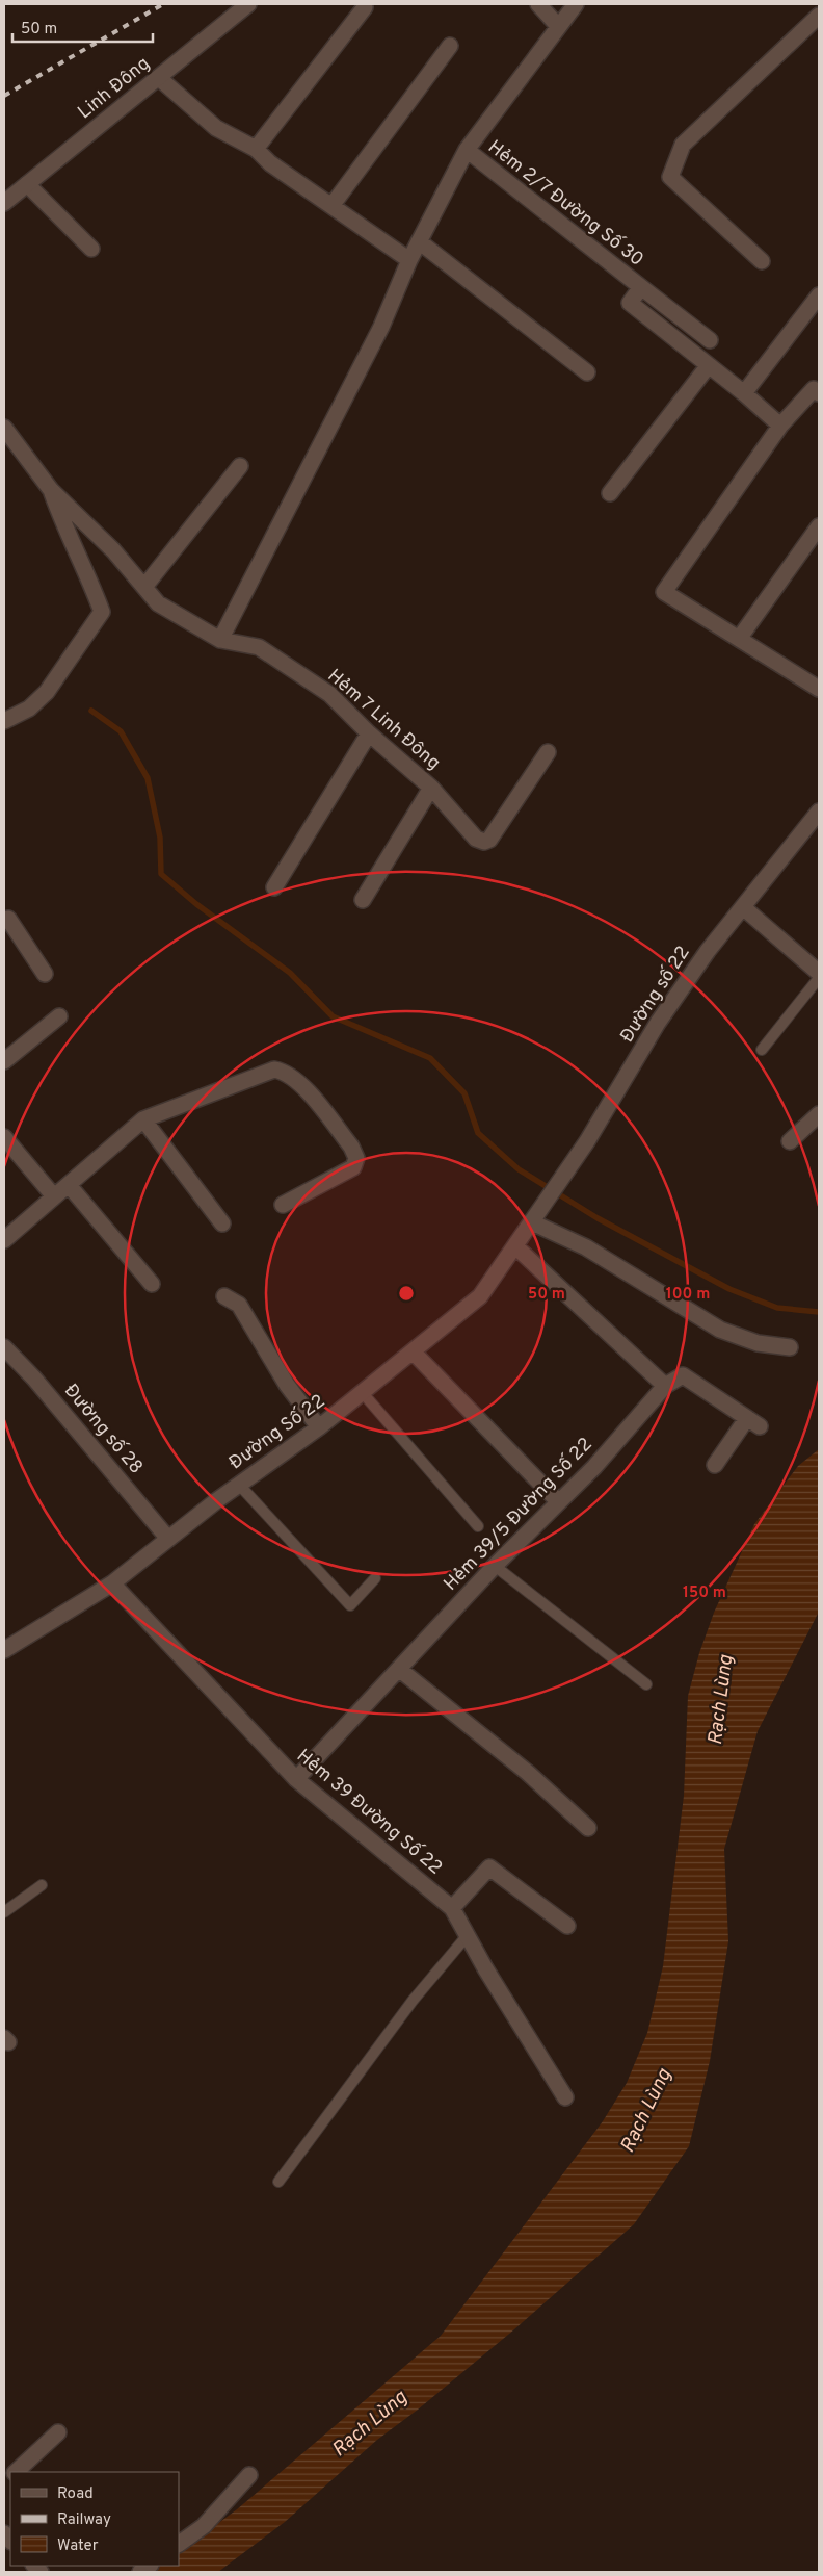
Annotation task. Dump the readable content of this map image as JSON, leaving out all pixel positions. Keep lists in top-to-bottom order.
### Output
{
  "streets": {
    "street": [
      "Linh Đông",
      "Hẻm 2/7 Đường Số 30",
      "Hẻm 7 Linh Đông",
      "Đường số 22",
      "Đường số 28",
      "Đường Số 22",
      "Hẻm 39/5 Đường Số 22",
      "Hẻm 39 Đường Số 22"
    ]
  },
  "crossings": [
    ["Đường số 22", "Đường Số 22"],
    ["Đường số 28", "Đường Số 22"],
    ["Đường Số 22", "Hẻm 39 Đường Số 22"],
    ["Hẻm 39/5 Đường Số 22", "Hẻm 39 Đường Số 22"]
  ],
  "water": ["Rạch Lùng"],
  "legend": ["Road", "Railway", "Water"],
  "scale_bar": "50 m",
  "rings": ["50 m", "100 m", "150 m"]
}
